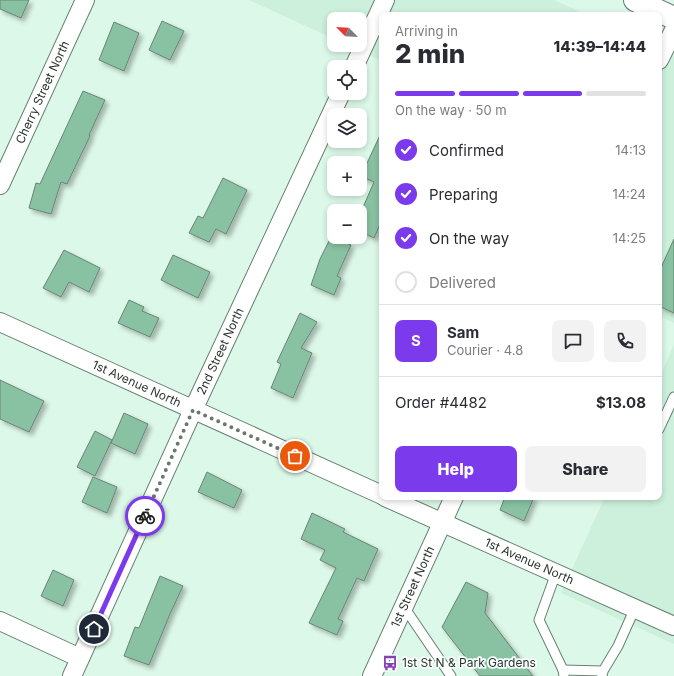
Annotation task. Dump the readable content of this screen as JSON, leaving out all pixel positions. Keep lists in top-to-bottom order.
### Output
{
  "streets": {
    "street": [
      "Cherry Street North",
      "2nd Street North",
      "1st Avenue North",
      "1st Street North"
    ]
  },
  "crossings": [
    ["2nd Street North", "1st Avenue North"],
    ["1st Avenue North", "1st Street North"]
  ],
  "places": {
    "bus stop": ["1st St N & Park Gardens"]
  },
  "north": "top left",
  "page": {
    "map_buttons": ["+", "−"],
    "heading": ["2 min", "Arriving in", "14:39–14:44"],
    "panel": [
      "Sam",
      "Courier · 4.8",
      "Order #4482",
      "$13.08"
    ],
    "bar": "On the way · 50 m",
    "list": [
      ["Confirmed", "14:13"],
      ["Preparing", "14:24"],
      ["On the way", "14:25"],
      "Delivered"
    ],
    "round": "S",
    "buttons": ["Help", "Share"]
  }
}
